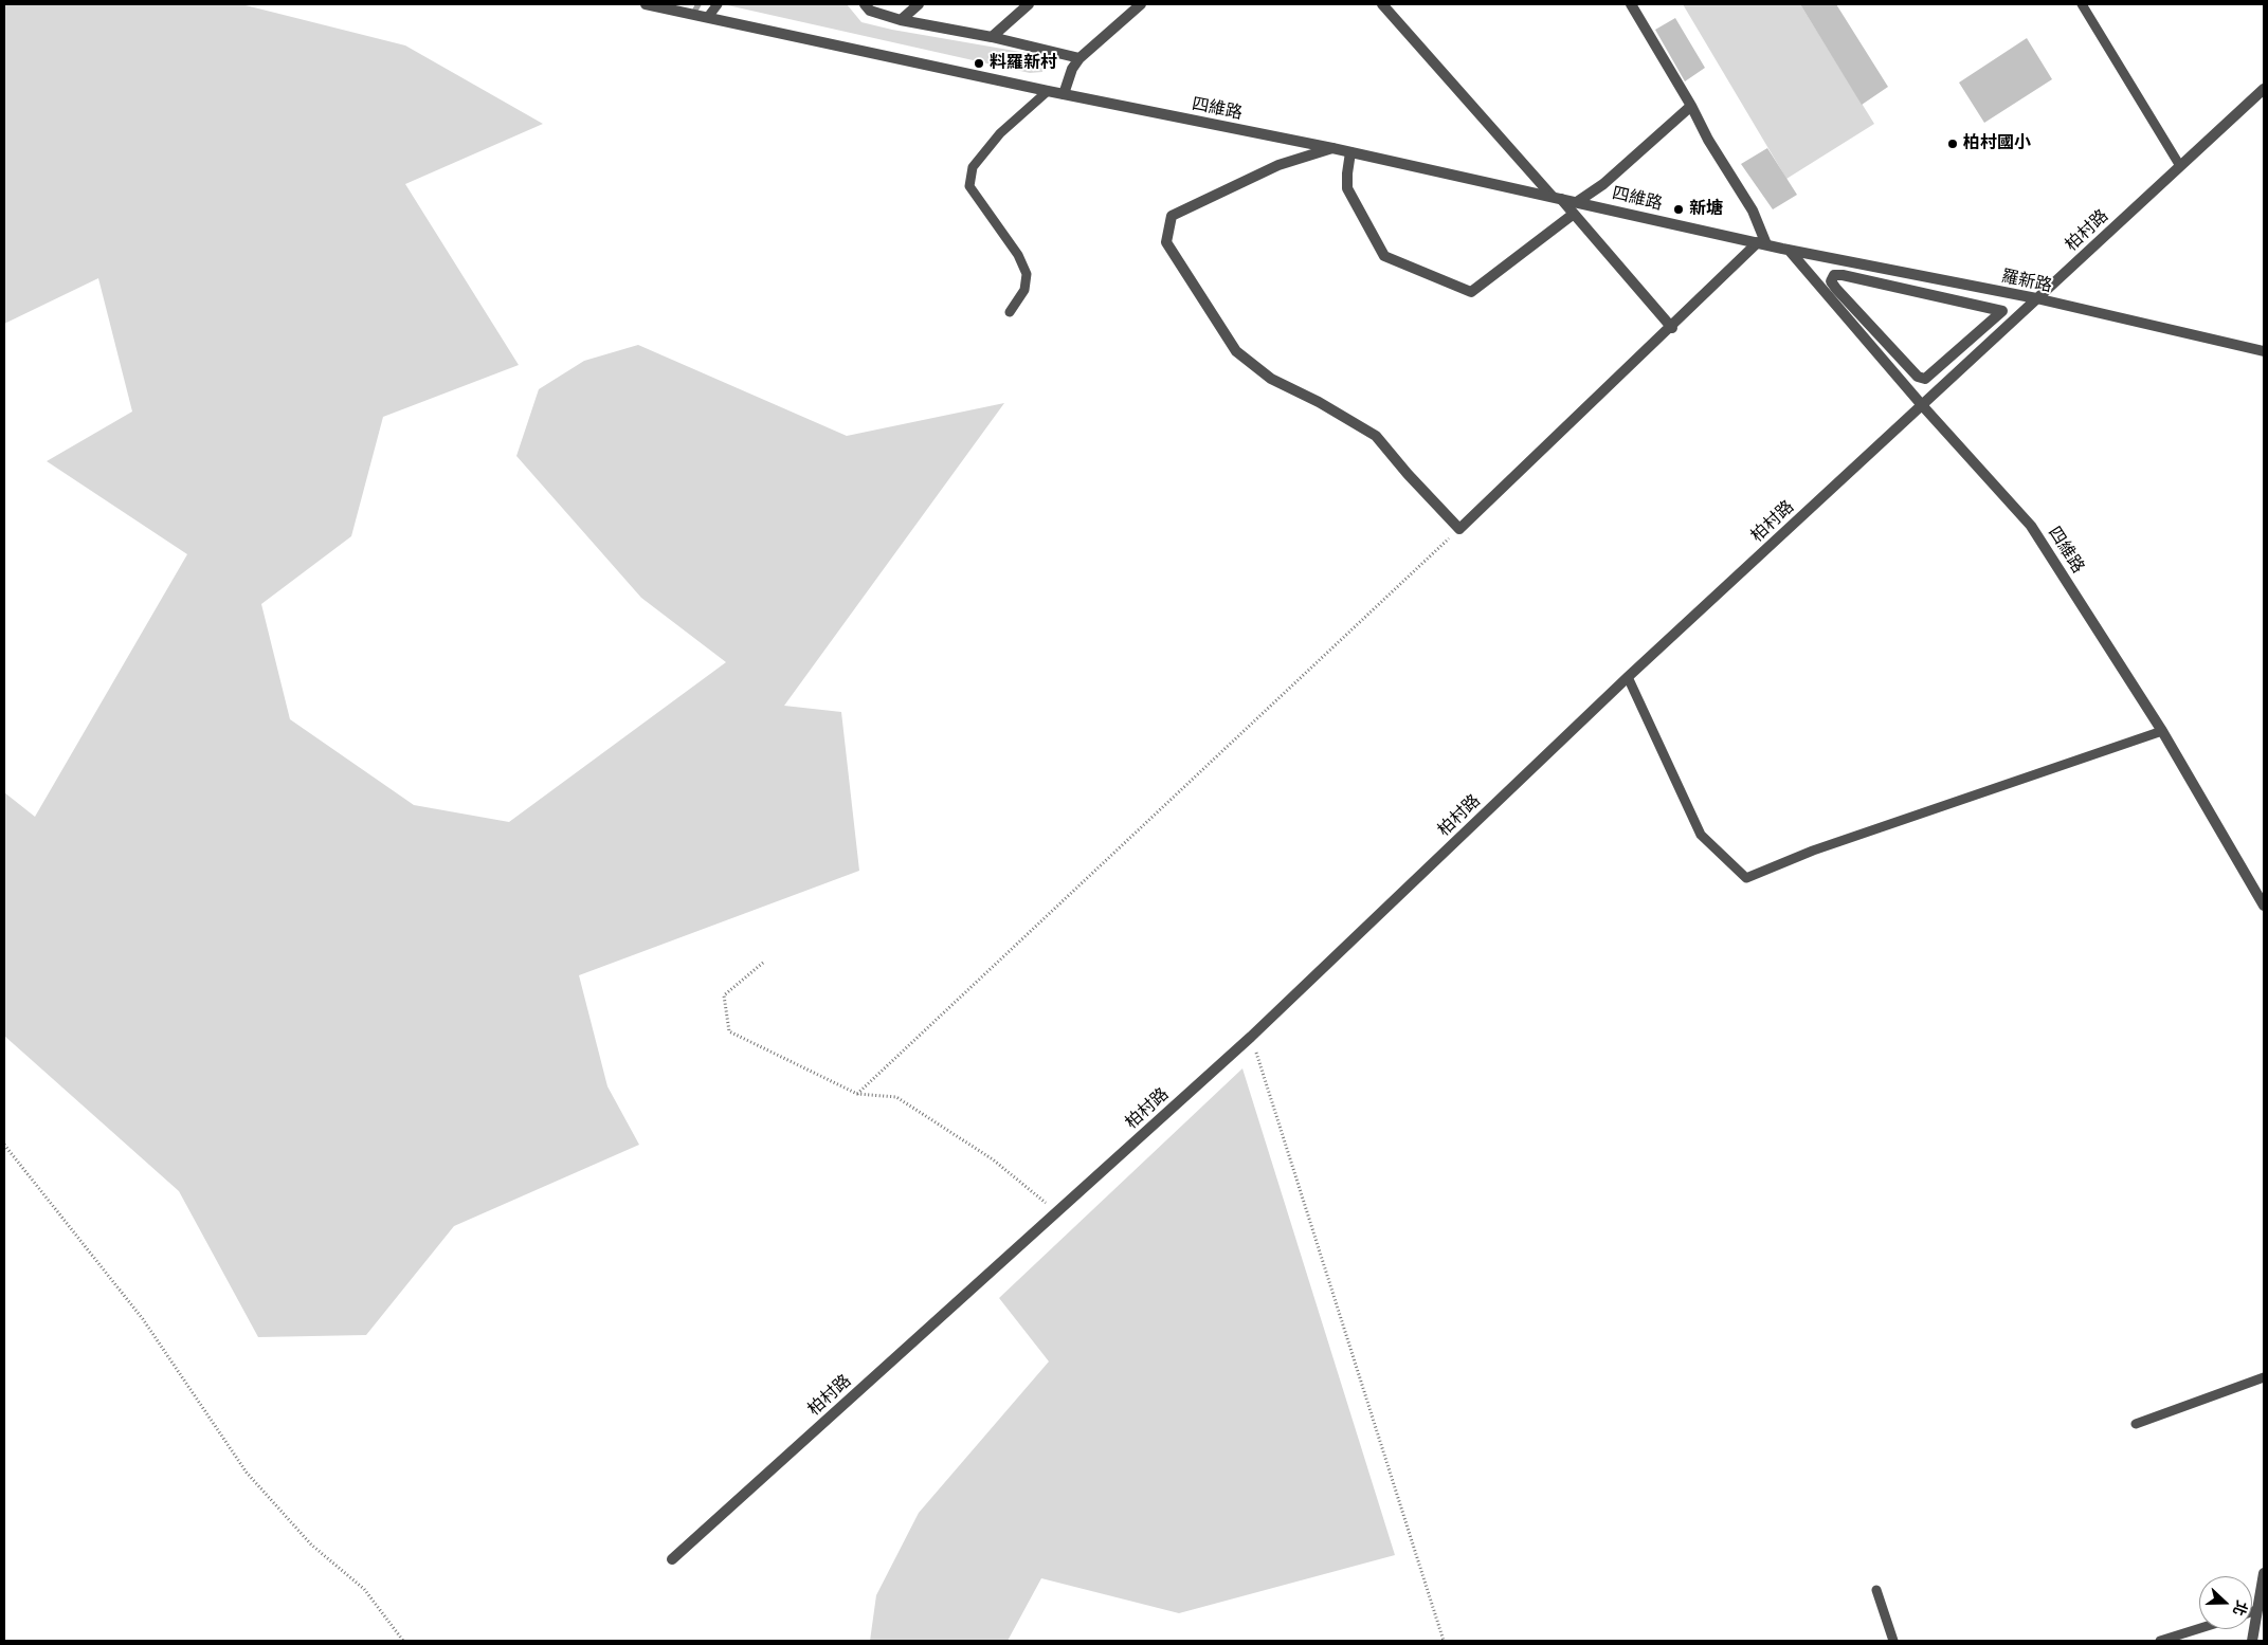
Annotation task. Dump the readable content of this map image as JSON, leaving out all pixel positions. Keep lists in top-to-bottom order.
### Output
{
  "streets": {
    "street": ["四維路", "柏村路", "羅新路"]
  },
  "crossings": [
    ["四維路", "柏村路"],
    ["四維路", "羅新路"],
    ["柏村路", "羅新路"]
  ],
  "places": ["料羅新村", "柏村國小", "新塘"],
  "north": "right"
}
